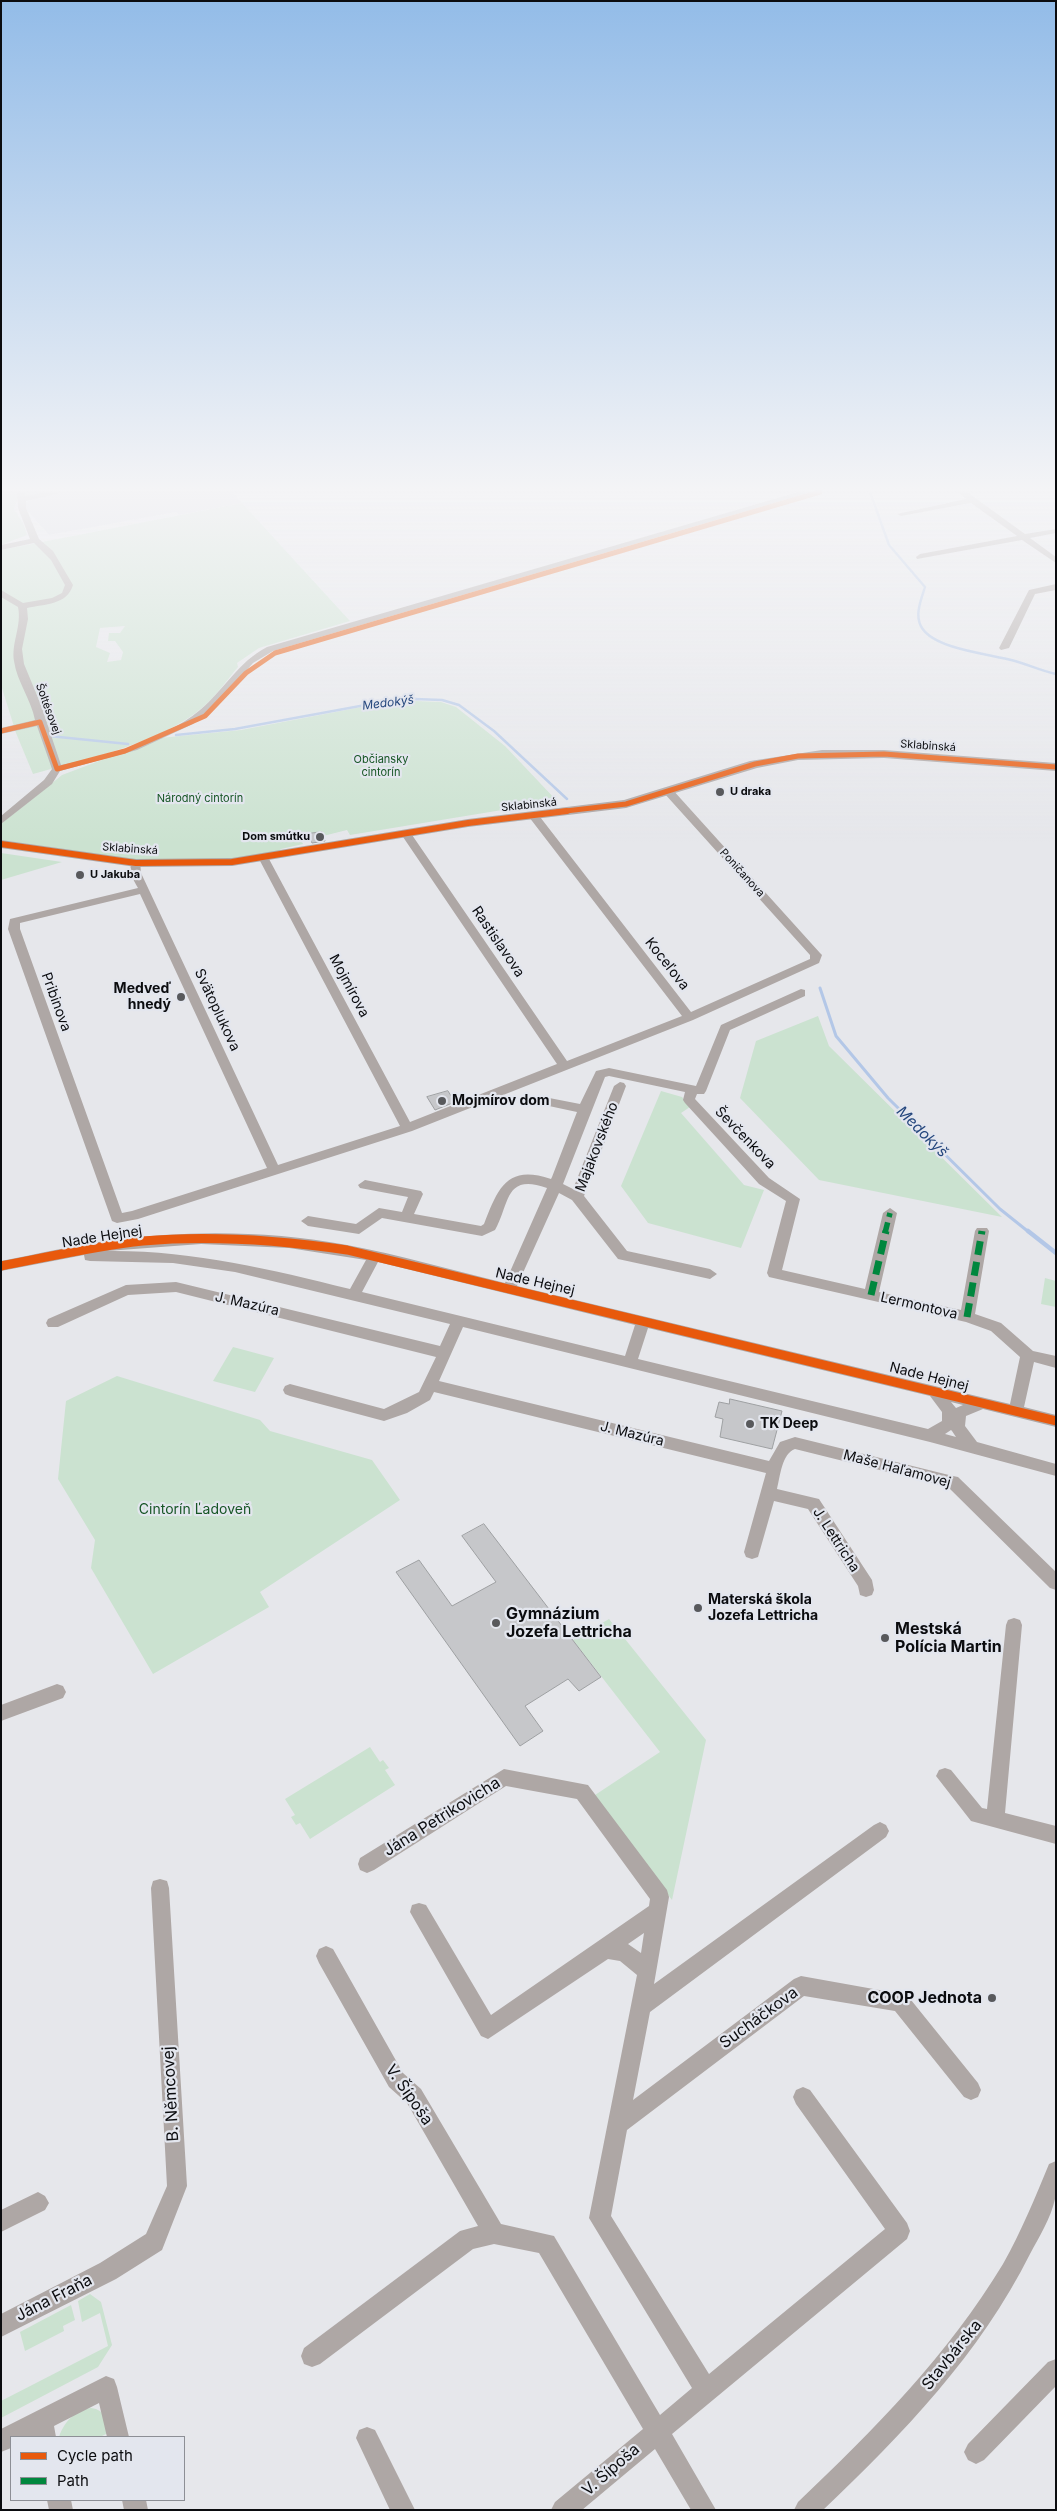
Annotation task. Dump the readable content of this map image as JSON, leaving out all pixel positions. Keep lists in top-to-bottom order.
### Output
{
  "streets": {
    "street": [
      "Šoltésovej",
      "Sklabinská",
      "Poničanova",
      "Rastislavova",
      "Koceľova",
      "Mojmírova",
      "Pribinova",
      "Svätoplukova",
      "Ševčenkova",
      "Majakovského",
      "Nade Hejnej",
      "J. Mazúra",
      "Lermontova",
      "Maše Haľamovej",
      "J. Lettricha",
      "Jána Petrikovicha",
      "Sucháčkova",
      "B. Němcovej",
      "V. Šípoša",
      "Jána Fraňa",
      "Stavbárska"
    ]
  },
  "crossings": [
    ["Sklabinská", "Poničanova"],
    ["Sklabinská", "Rastislavova"],
    ["Sklabinská", "Koceľova"],
    ["Sklabinská", "Mojmírova"],
    ["Sklabinská", "Svätoplukova"],
    ["Poničanova", "Koceľova"],
    ["Pribinova", "Svätoplukova"],
    ["Ševčenkova", "Lermontova"],
    ["J. Mazúra", "Maše Haľamovej"],
    ["B. Němcovej", "Jána Fraňa"]
  ],
  "water": ["Medokýš"],
  "parks": ["Občiansky cintorín", "Národný cintorín", "Cintorín Ľadoveň"],
  "places": [
    "U draka",
    "Dom smútku",
    "U Jakuba",
    "Medveď hnedý",
    "Mojmírov dom",
    "TK Deep",
    "Materská škola Jozefa Lettricha",
    "Gymnázium Jozefa Lettricha",
    "Mestská Polícia Martin",
    "COOP Jednota"
  ],
  "legend": ["Cycle path", "Path"]
}
